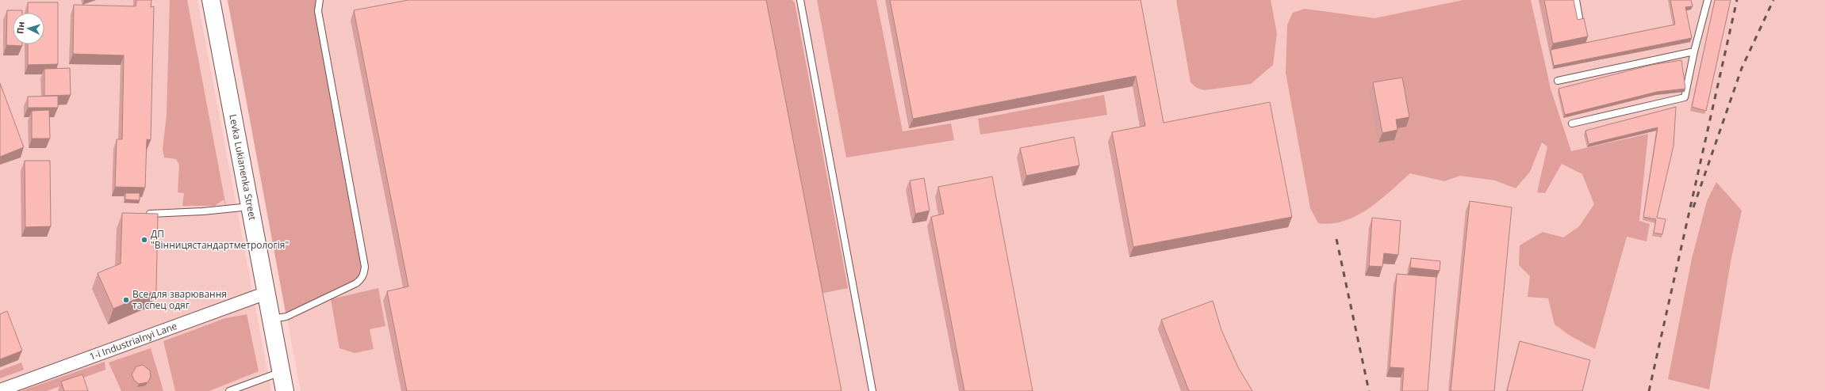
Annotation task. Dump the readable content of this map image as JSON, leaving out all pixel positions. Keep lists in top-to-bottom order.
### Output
{
  "streets": {
    "main road": ["Levka Lukianenka Street"],
    "street": ["1-i Industrialnyi Lane"]
  },
  "crossings": [
    ["Levka Lukianenka Street", "1-i Industrialnyi Lane"]
  ],
  "places": ["ДП \"Вінницястандартметрологія\"", "Все для зварювання та спец одяг"],
  "north": "left"
}
